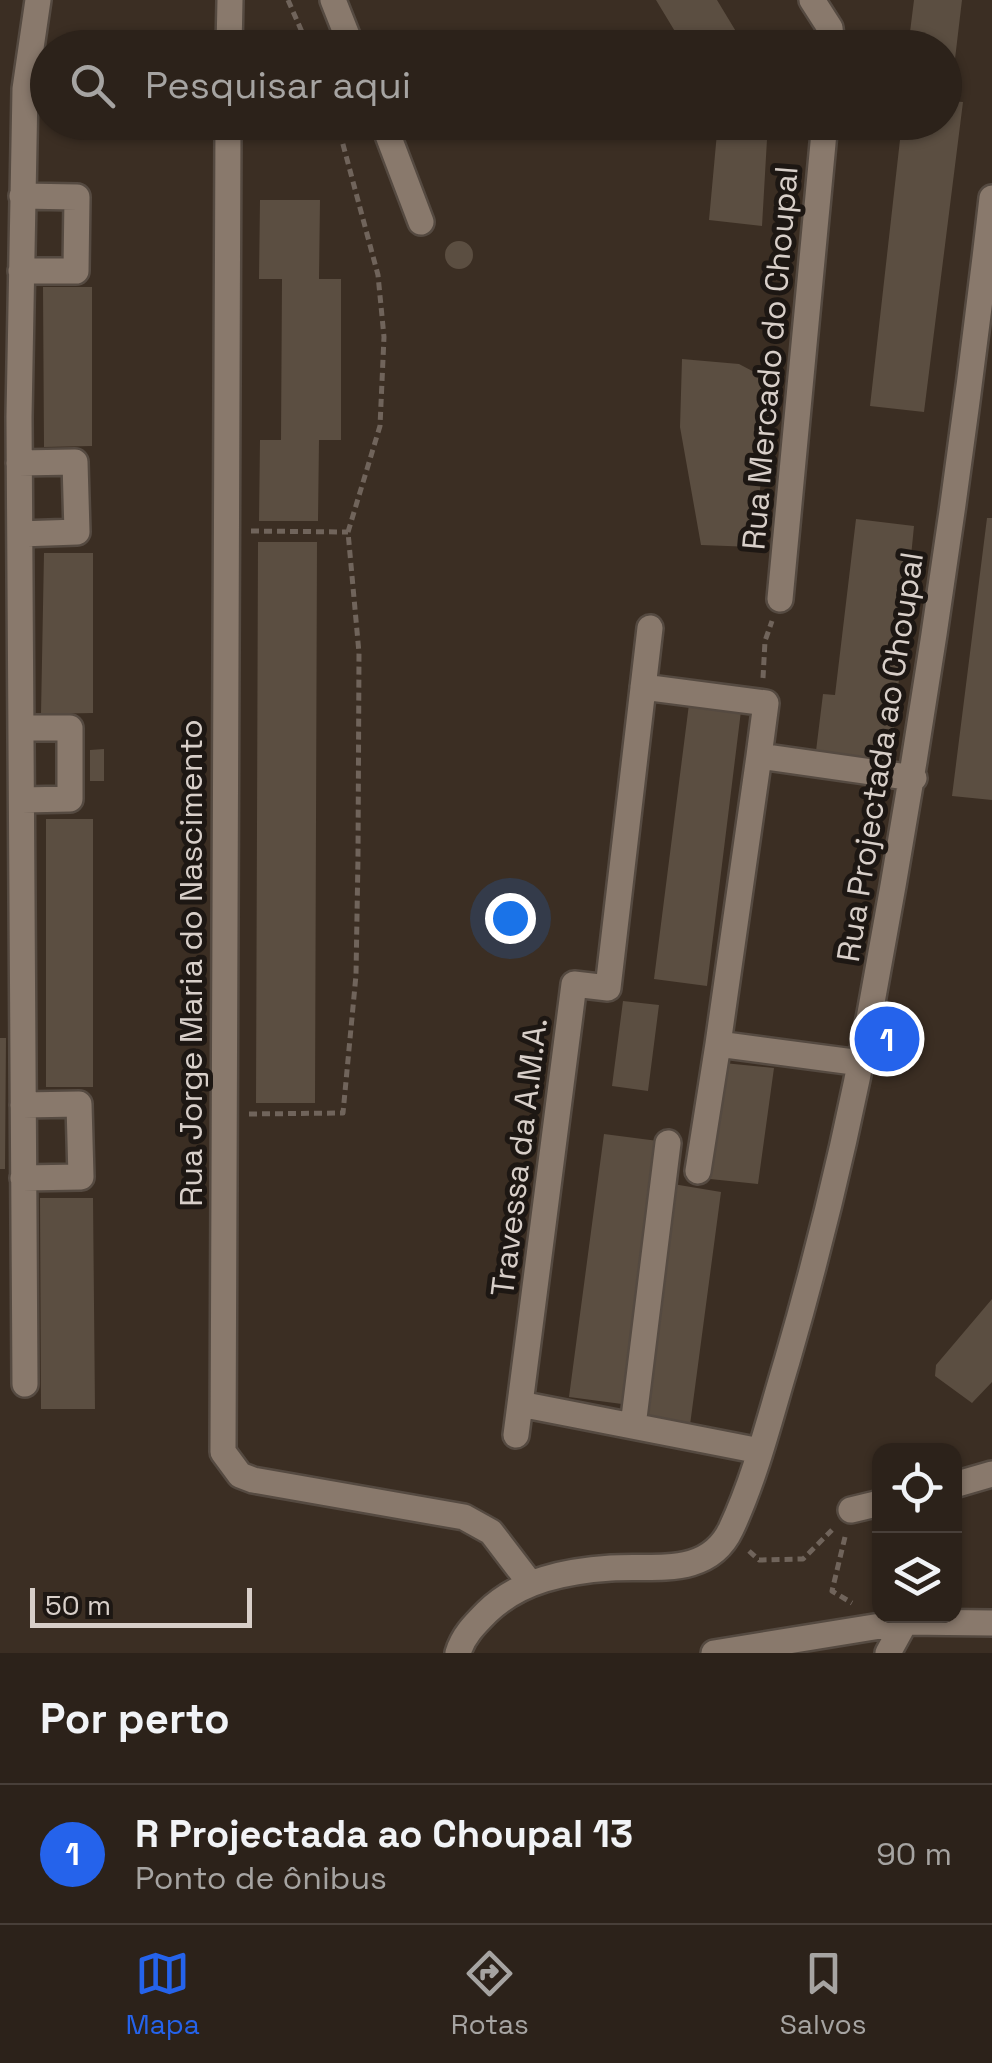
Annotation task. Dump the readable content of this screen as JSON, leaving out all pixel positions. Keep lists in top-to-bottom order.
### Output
{
  "streets": {
    "street": [
      "Rua Mercado do Choupal",
      "Rua Projectada ao Choupal",
      "Rua Jorge Maria do Nascimento",
      "Travessa da A.M.A."
    ]
  },
  "scale_bar": "50 m",
  "page": {
    "search": "Pesquisar aqui",
    "pins": "1",
    "scale": "50 m",
    "heading": "Por perto",
    "list": [
      {
        "mark": "1",
        "name": "R Projectada ao Choupal 13",
        "note": "Ponto de ônibus",
        "value": "90 m"
      }
    ],
    "nav": ["Mapa", "Rotas", "Salvos"]
  }
}
